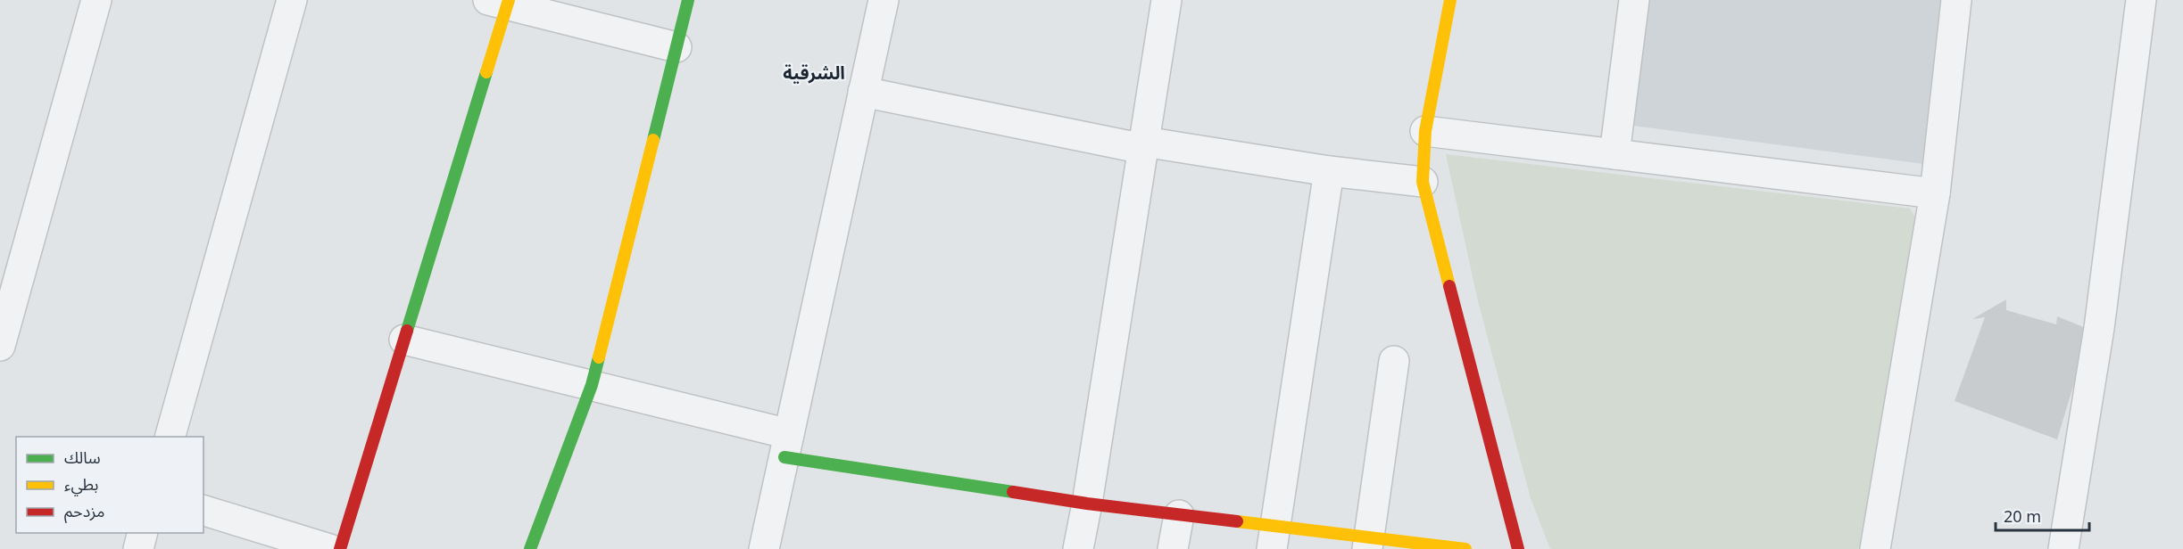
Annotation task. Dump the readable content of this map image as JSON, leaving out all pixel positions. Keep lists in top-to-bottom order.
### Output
{
  "districts": ["الشرقية"],
  "legend": ["سالك", "بطيء", "مزدحم"],
  "scale_bar": "20 m"
}
